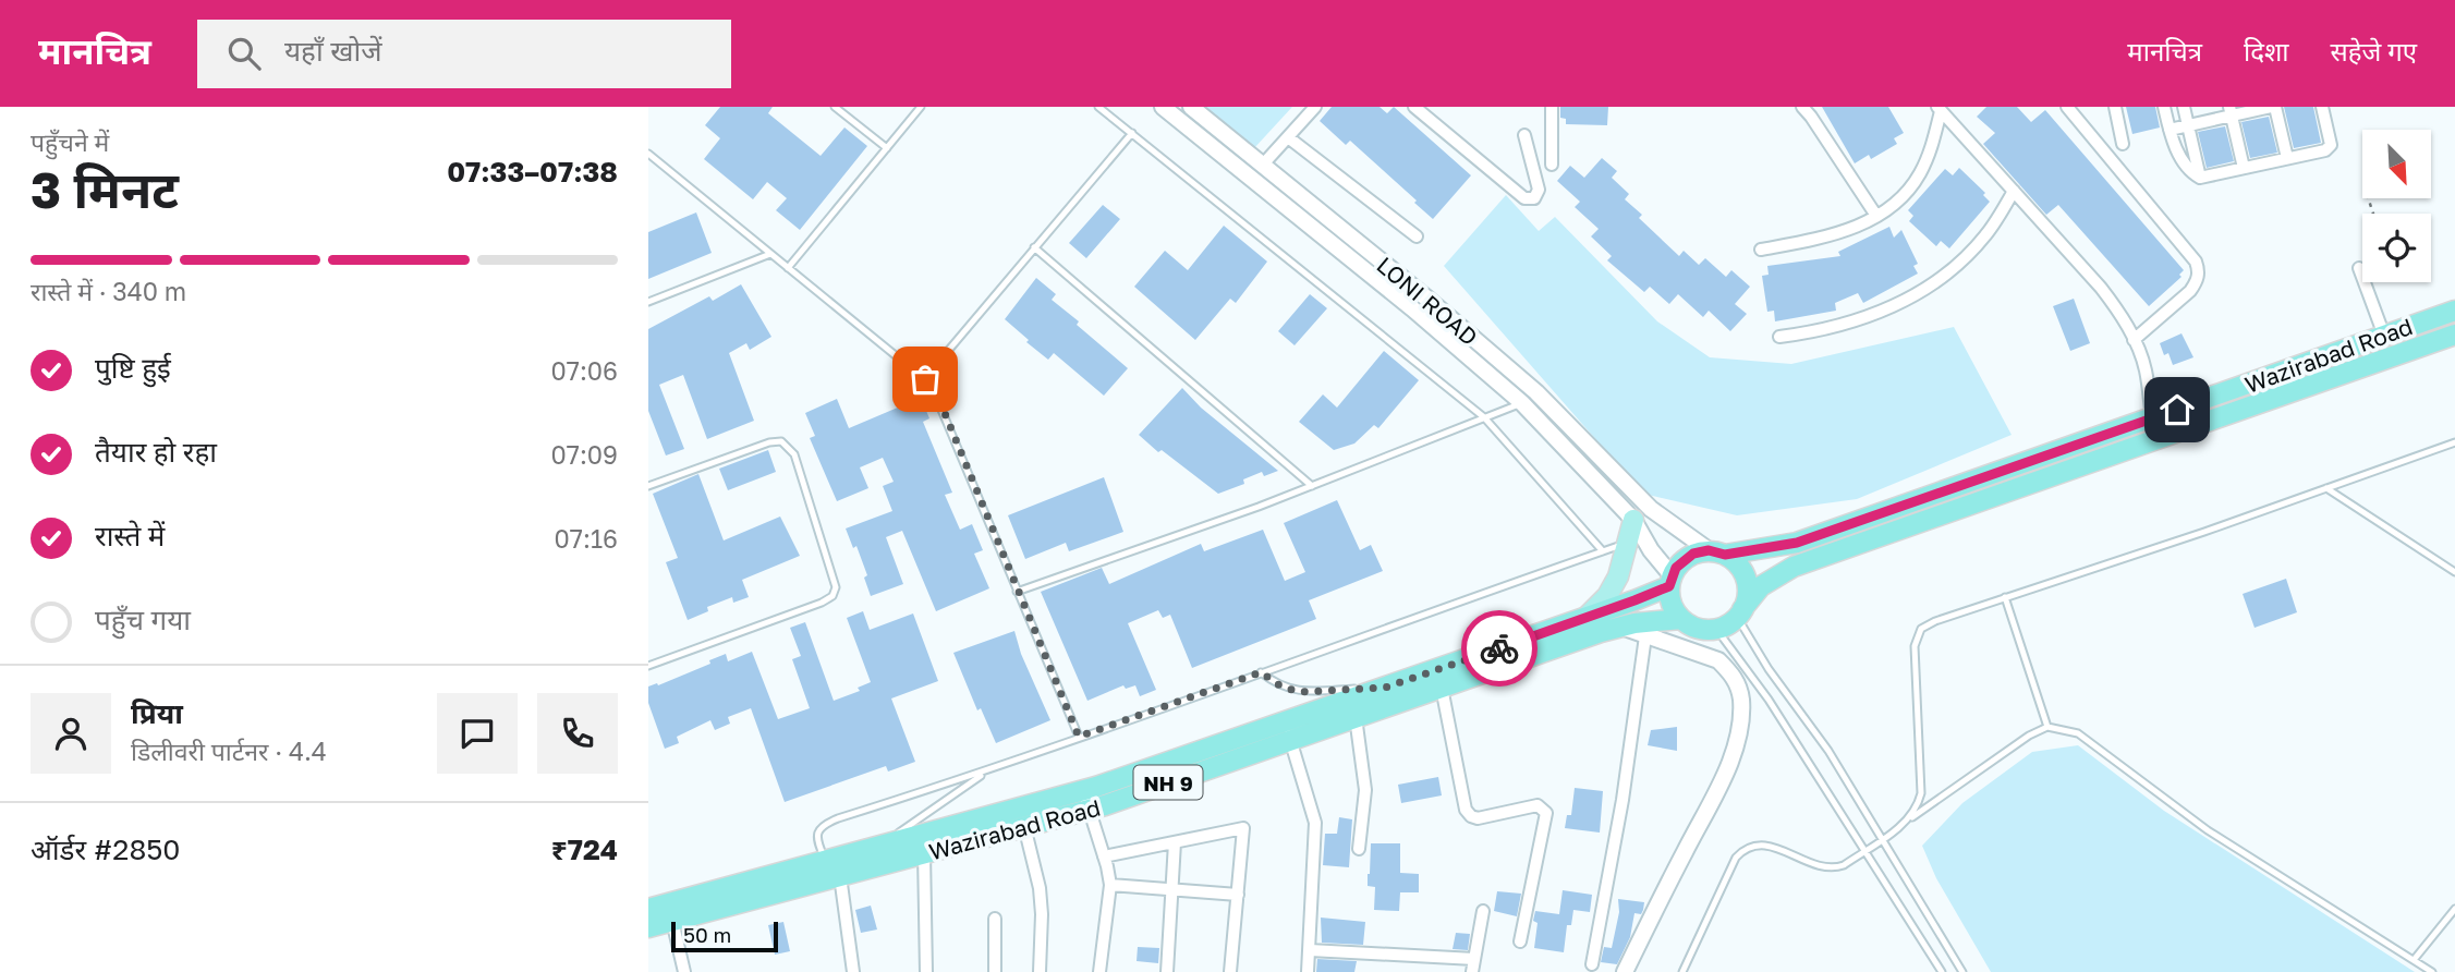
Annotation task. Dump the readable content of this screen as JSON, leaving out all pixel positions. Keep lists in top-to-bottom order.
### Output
{
  "streets": {
    "highway": ["Wazirabad Road", "NH 9"],
    "street": ["LONI ROAD"]
  },
  "crossings": [
    ["LONI ROAD", "Wazirabad Road"]
  ],
  "scale_bar": "50 m",
  "north": "bottom right",
  "page": {
    "header": "मानचित्र",
    "search": "यहाँ खोजें",
    "nav": ["मानचित्र", "दिशा", "सहेजे गए"],
    "heading": ["3 मिनट", "पहुँचने में", "07:33–07:38"],
    "panel": [
      "प्रिया",
      "डिलीवरी पार्टनर · 4.4",
      "ऑर्डर #2850",
      "₹724"
    ],
    "bar": "रास्ते में · 340 m",
    "list": [
      ["पुष्टि हुई", "07:06"],
      ["तैयार हो रहा", "07:09"],
      ["रास्ते में", "07:16"],
      "पहुँच गया"
    ],
    "scale": "50 m"
  }
}
